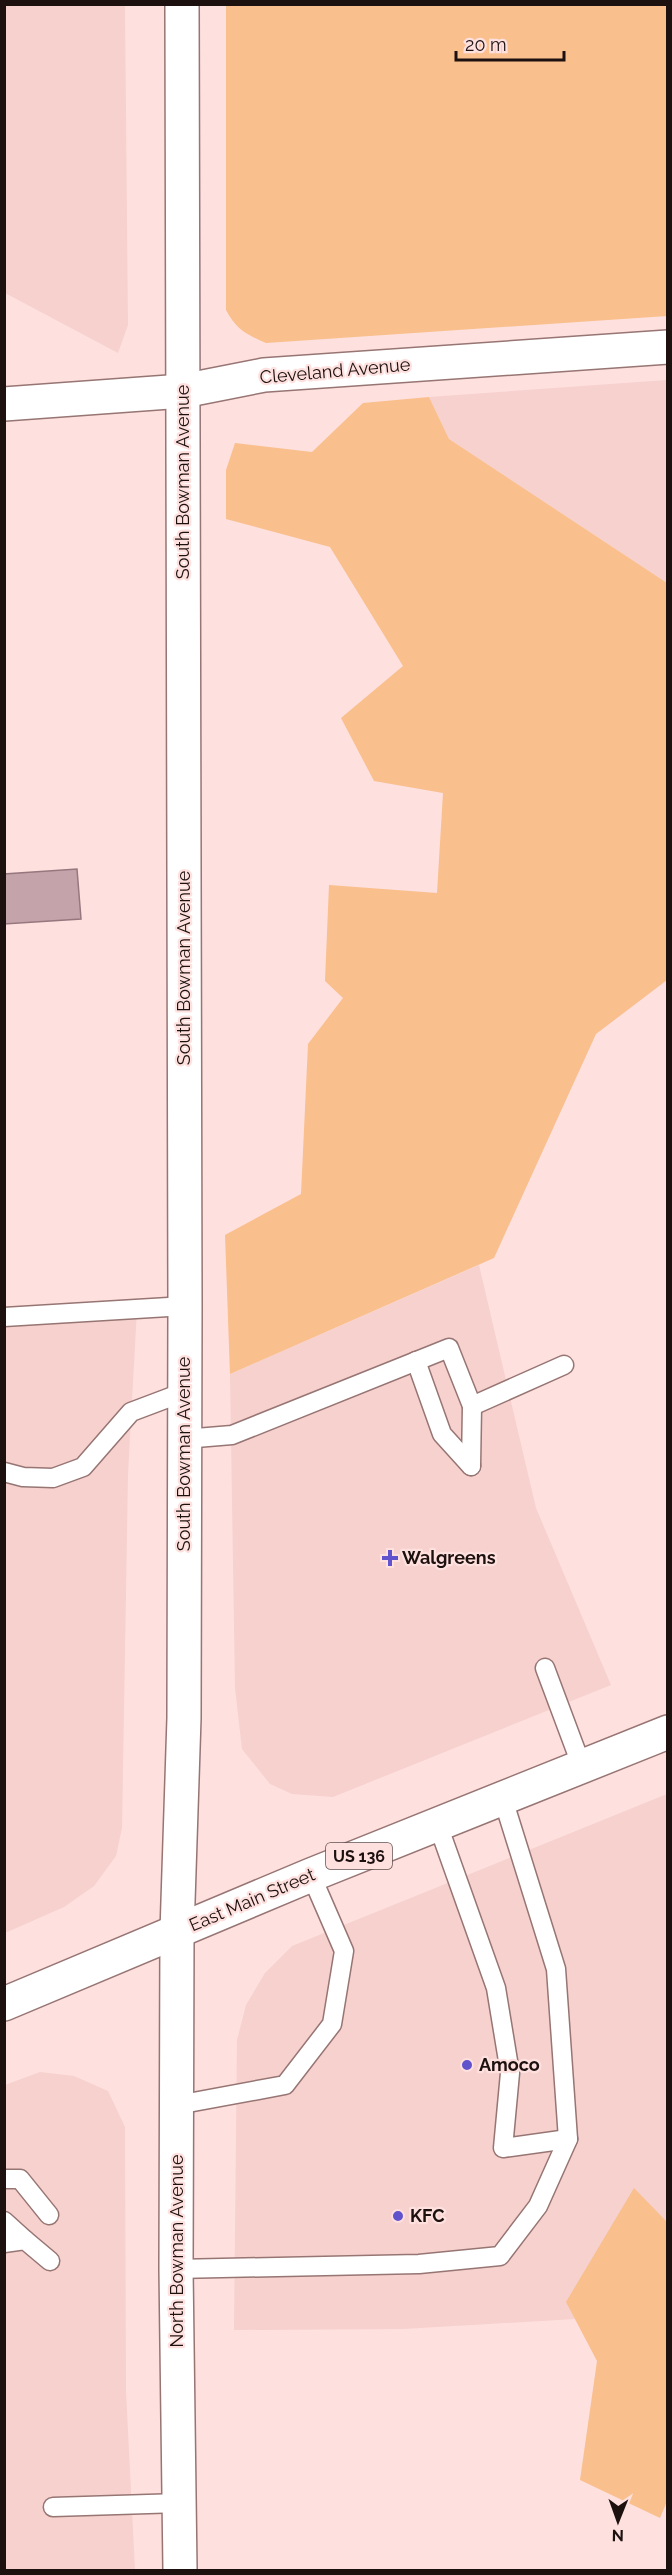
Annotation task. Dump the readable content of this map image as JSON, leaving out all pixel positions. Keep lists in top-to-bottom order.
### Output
{
  "streets": {
    "main road": [
      "Cleveland Avenue",
      "South Bowman Avenue",
      "US 136",
      "East Main Street",
      "North Bowman Avenue"
    ]
  },
  "crossings": [
    ["Cleveland Avenue", "South Bowman Avenue"],
    ["South Bowman Avenue", "East Main Street"],
    ["South Bowman Avenue", "North Bowman Avenue"],
    ["East Main Street", "North Bowman Avenue"]
  ],
  "places": {
    "health": ["Walgreens"],
    "other": ["Amoco", "KFC"]
  },
  "scale_bar": "20 m",
  "north": "bottom"
}
